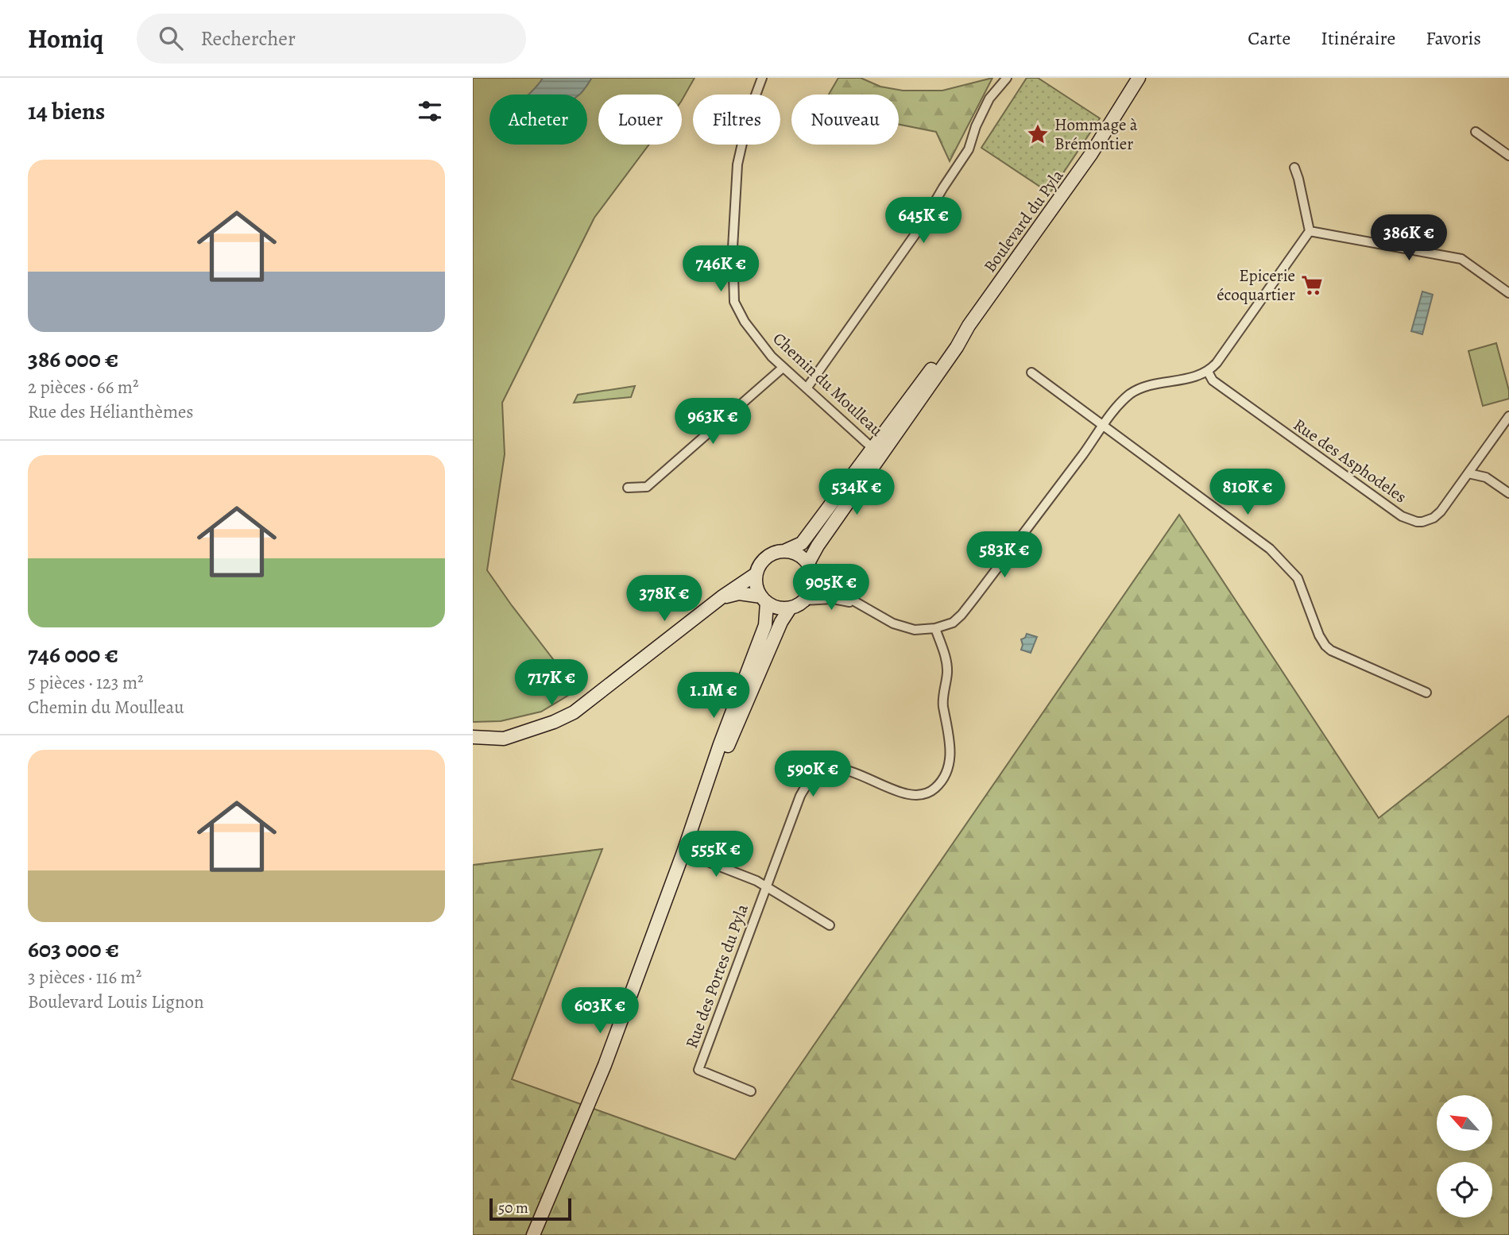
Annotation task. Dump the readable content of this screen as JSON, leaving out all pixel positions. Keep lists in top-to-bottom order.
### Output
{
  "streets": {
    "main road": ["Boulevard du Pyla"],
    "street": ["Chemin du Moulleau", "Rue des Asphodeles", "Rue des Portes du Pyla"]
  },
  "crossings": [
    ["Boulevard du Pyla", "Chemin du Moulleau"]
  ],
  "places": {
    "place": ["Hommage à Brémontier"],
    "supermarket": ["Epicerie écoquartier"]
  },
  "scale_bar": "50 m",
  "north": "top left",
  "page": {
    "header": "Homiq",
    "search": "Rechercher",
    "nav": ["Carte", "Itinéraire", "Favoris"],
    "heading": "14 biens",
    "chip": [
      "Acheter",
      "Louer",
      "Filtres",
      "Nouveau"
    ],
    "list": [
      {
        "name": "386 000 €",
        "note": "2 pièces · 66 m² · Rue des Hélianthèmes"
      },
      {
        "name": "746 000 €",
        "note": "5 pièces · 123 m² · Chemin du Moulleau"
      },
      {
        "name": "603 000 €",
        "note": "3 pièces · 116 m² · Boulevard Louis Lignon"
      }
    ],
    "price": [
      "645K €",
      "386K €",
      "746K €",
      "963K €",
      "534K €",
      "810K €",
      "583K €",
      "905K €",
      "378K €",
      "717K €",
      "1.1M €",
      "590K €",
      "555K €",
      "603K €"
    ],
    "scale": "50 m"
  }
}
